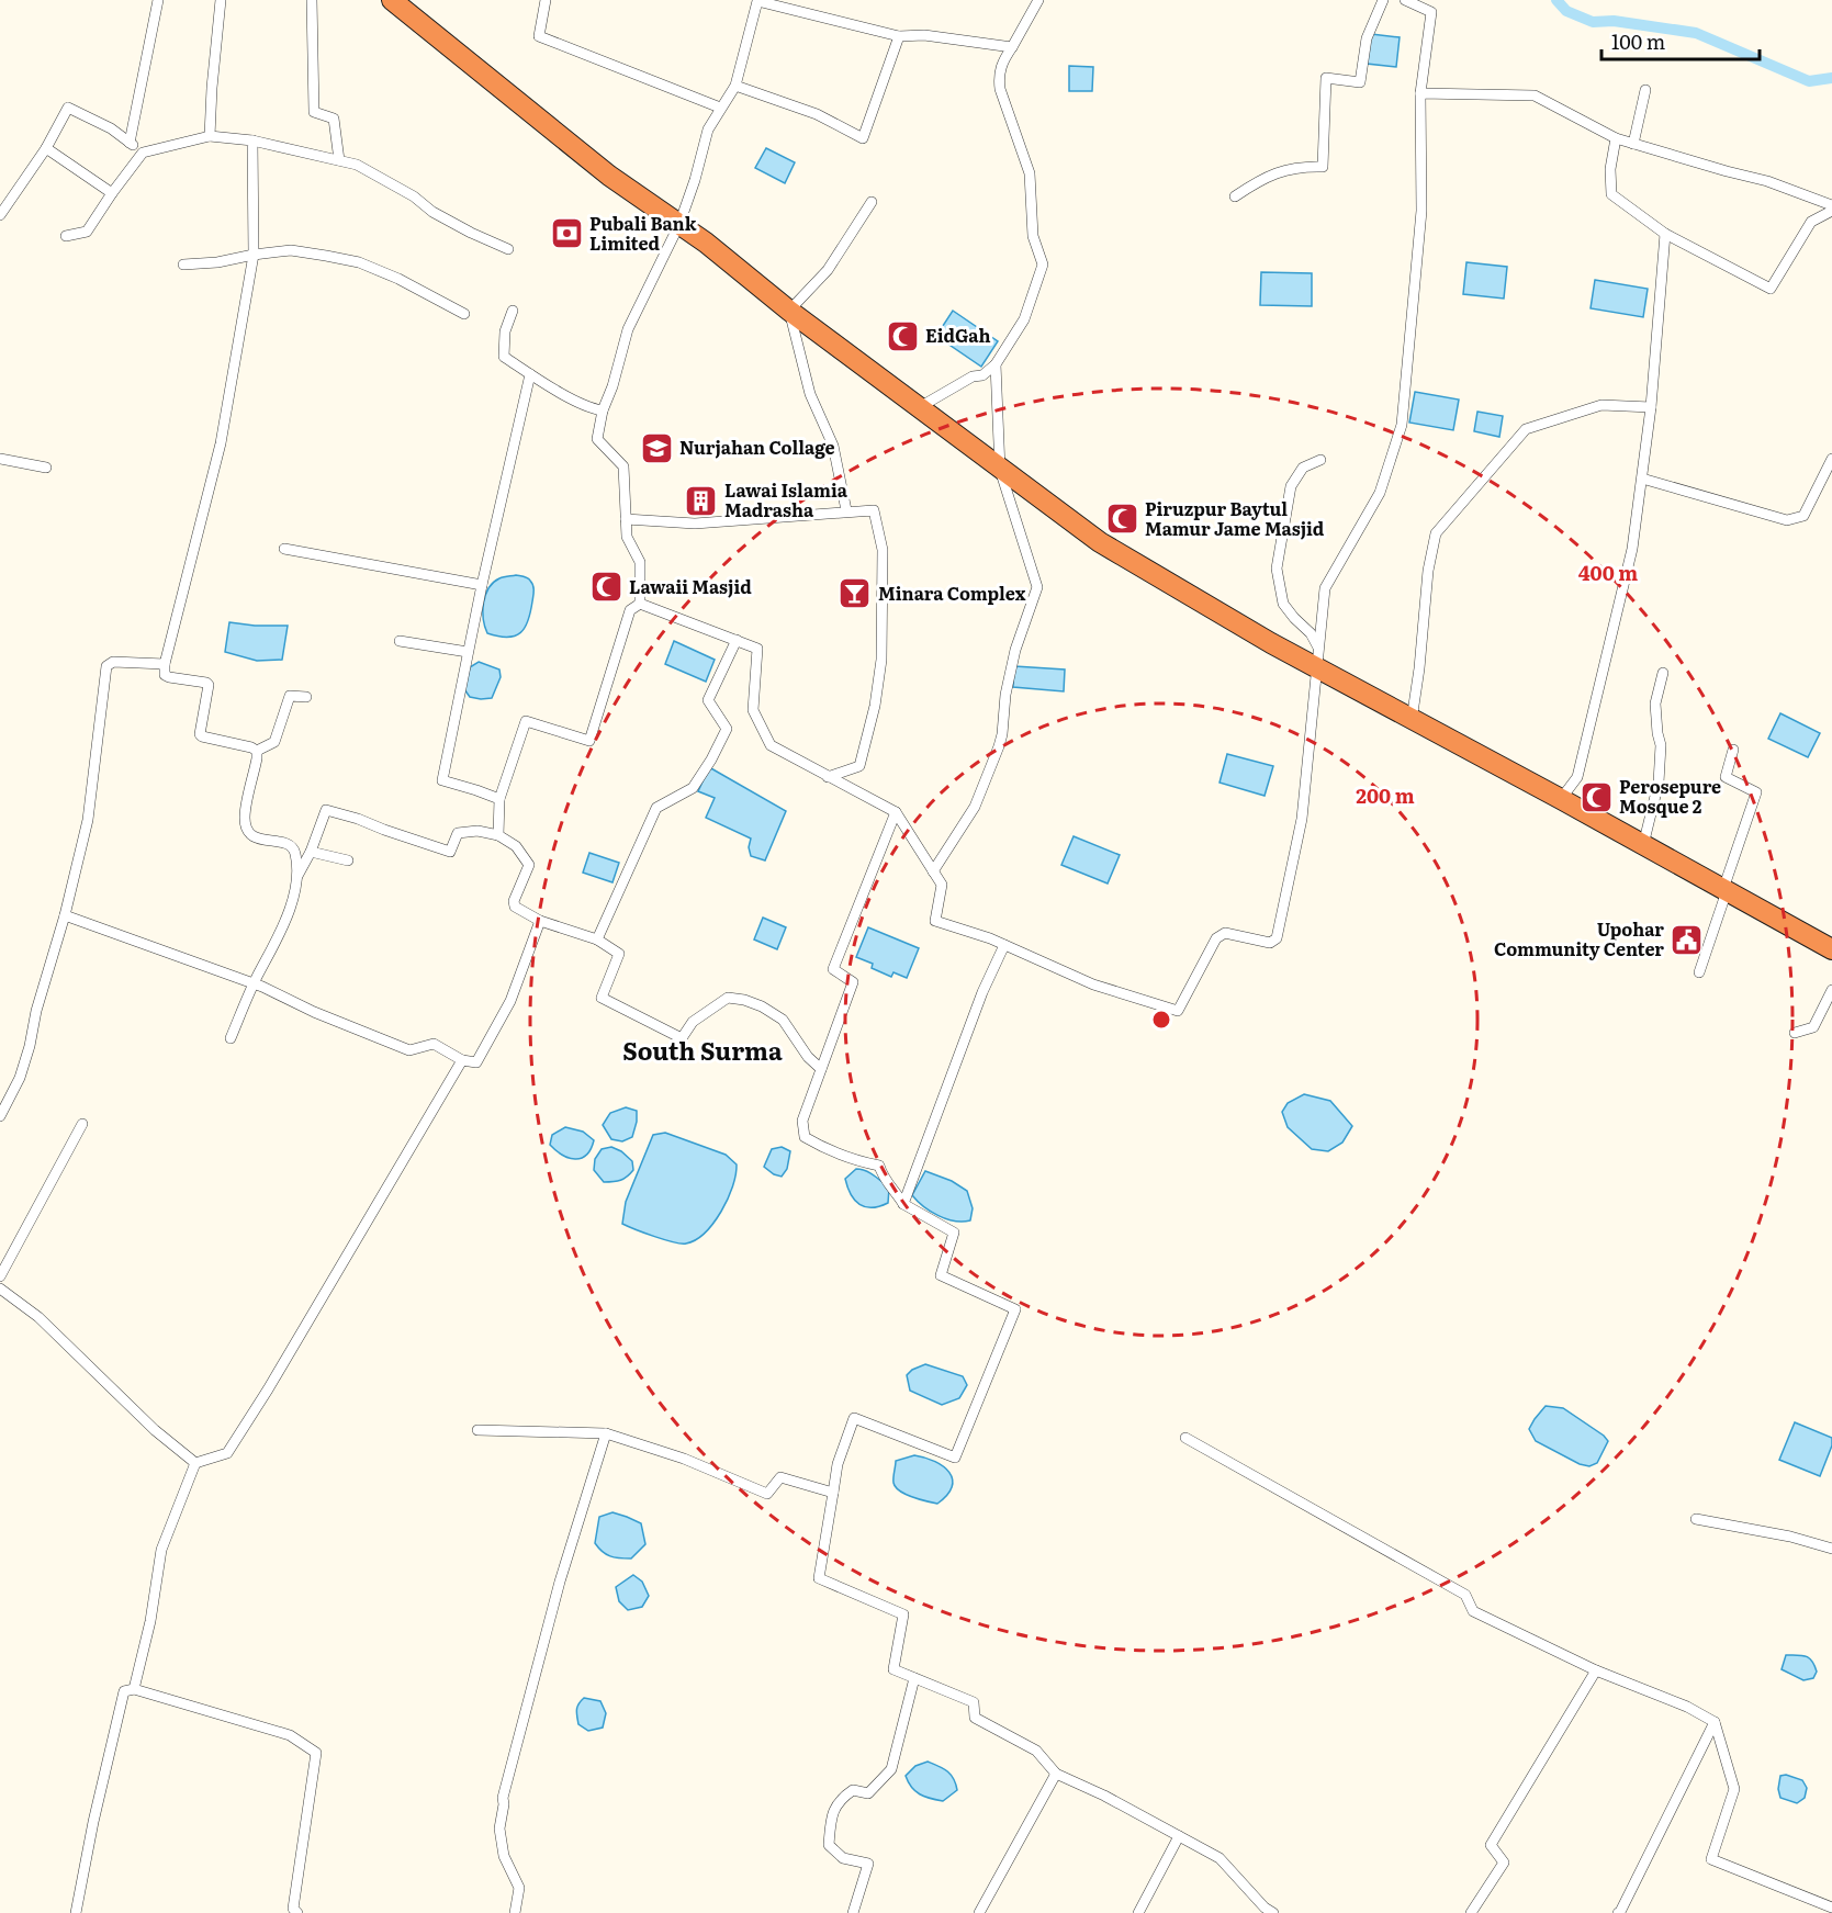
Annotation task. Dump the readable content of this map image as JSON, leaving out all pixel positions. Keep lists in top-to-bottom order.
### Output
{
  "districts": ["South Surma"],
  "places": {
    "bank": ["Pubali Bank Limited"],
    "mosque": [
      "EidGah",
      "Piruzpur Baytul Mamur Jame Masjid",
      "Lawaii Masjid",
      "Perosepure Mosque 2"
    ],
    "school or university": ["Nurjahan Collage"],
    "building": ["Lawai Islamia Madrasha"],
    "bar": ["Minara Complex"],
    "public building": ["Upohar Community Center"]
  },
  "scale_bar": "100 m",
  "rings": ["400 m", "200 m"]
}
